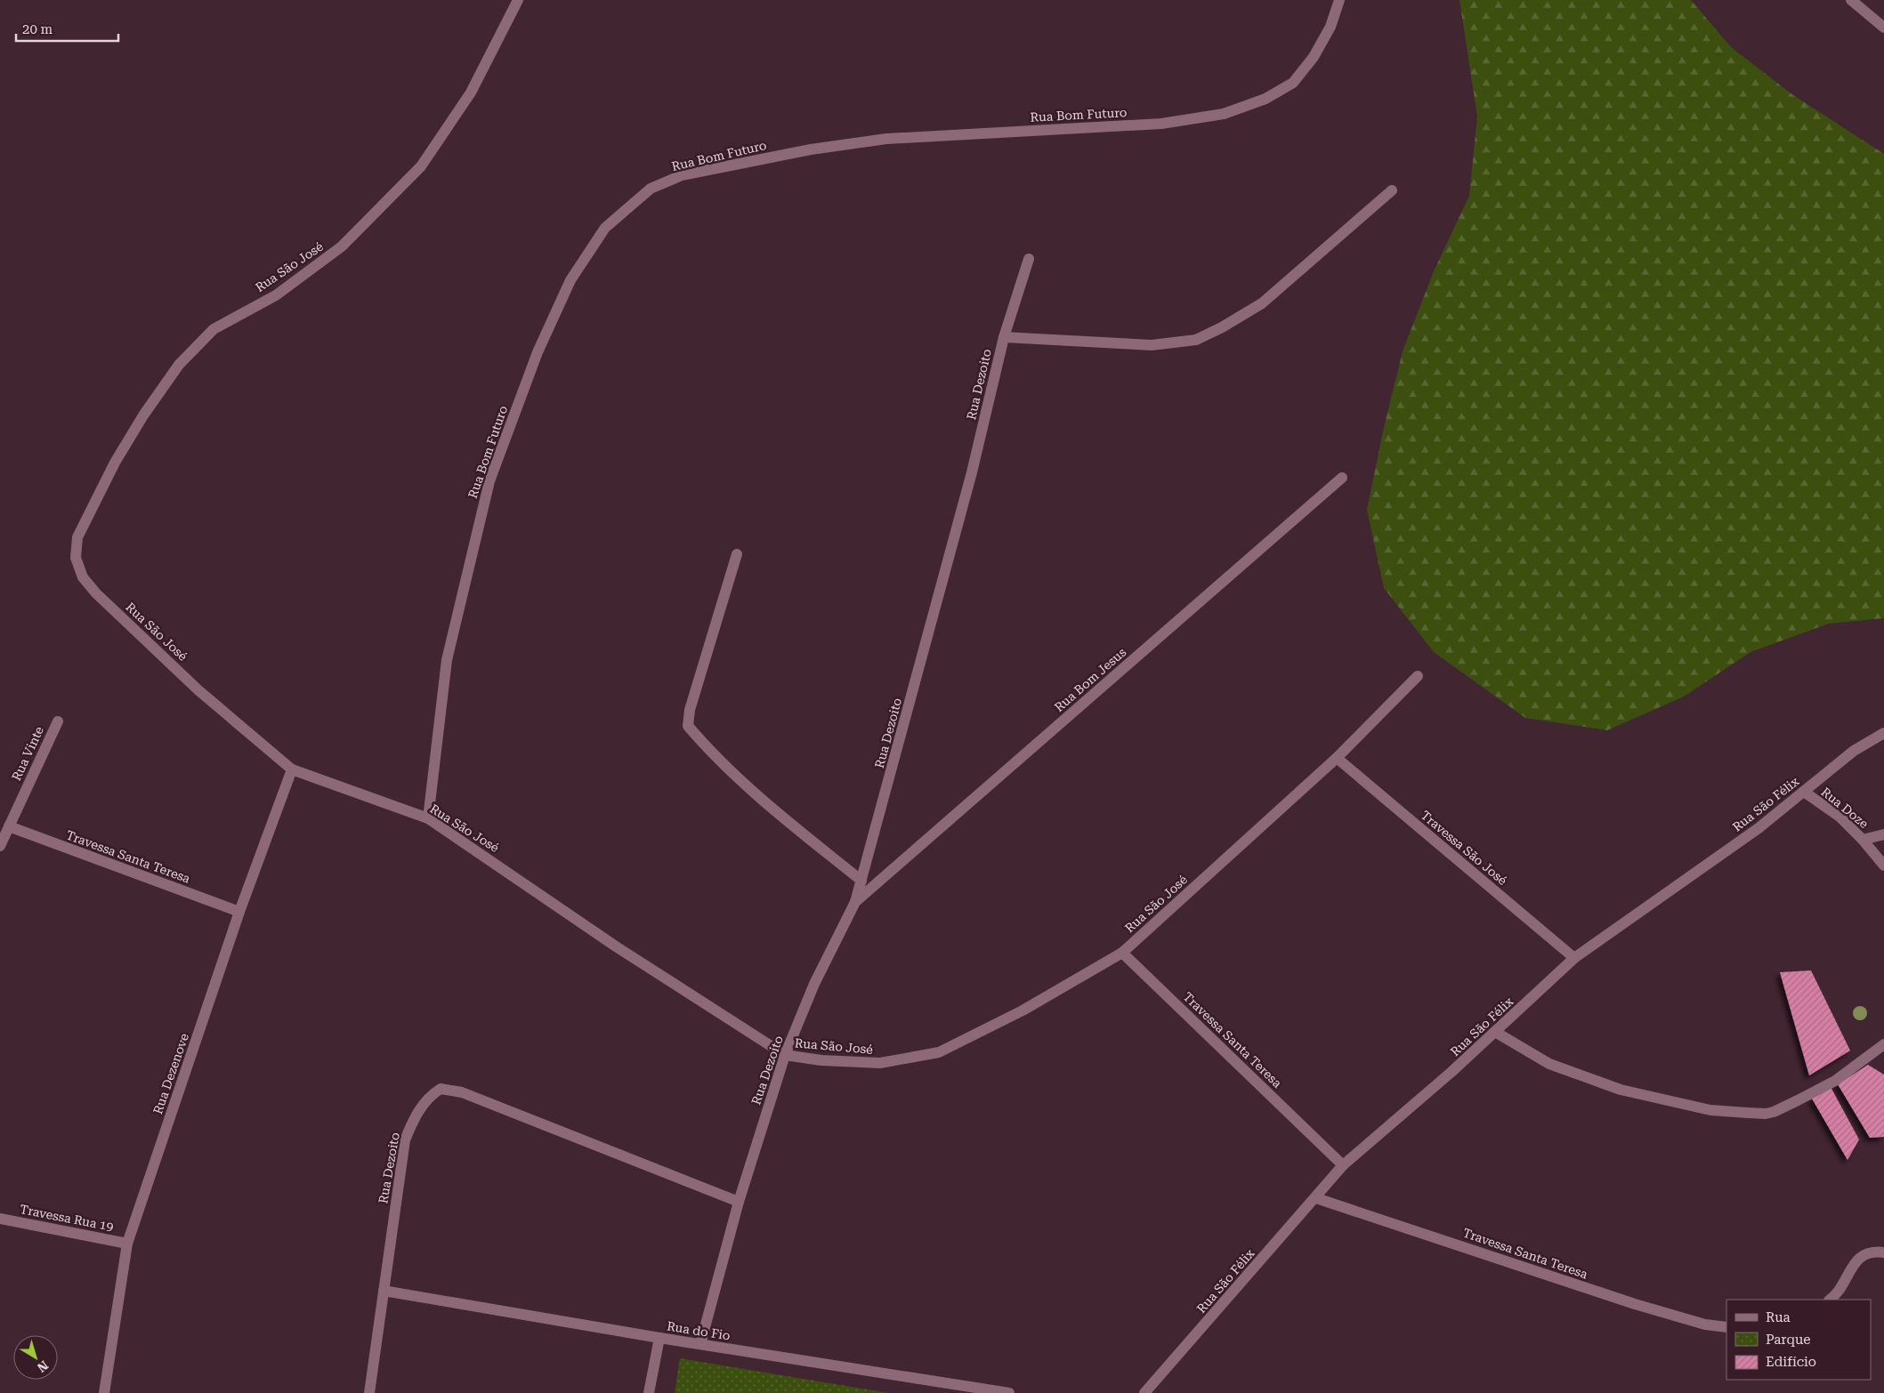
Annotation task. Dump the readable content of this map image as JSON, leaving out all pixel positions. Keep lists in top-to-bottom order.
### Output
{
  "streets": {
    "street": [
      "Rua Bom Futuro",
      "Rua São José",
      "Rua Dezoito",
      "Rua Bom Jesus",
      "Rua Vinte",
      "Rua São Félix",
      "Rua Doze",
      "Travessa São José",
      "Travessa Santa Teresa",
      "Rua Dezenove",
      "Travessa Rua 19",
      "Rua do Fio"
    ]
  },
  "crossings": [
    ["Rua Bom Futuro", "Rua São José"],
    ["Rua São José", "Rua Dezoito"],
    ["Rua São José", "Travessa São José"],
    ["Rua São José", "Travessa Santa Teresa"],
    ["Rua São José", "Rua Dezenove"],
    ["Rua Dezoito", "Rua Bom Jesus"],
    ["Rua Dezoito", "Rua do Fio"],
    ["Rua Vinte", "Travessa Santa Teresa"],
    ["Rua São Félix", "Rua Doze"],
    ["Rua São Félix", "Travessa São José"],
    ["Rua São Félix", "Travessa Santa Teresa"],
    ["Travessa Santa Teresa", "Rua Dezenove"],
    ["Rua Dezenove", "Travessa Rua 19"]
  ],
  "legend": ["Rua", "Parque", "Edifício"],
  "scale_bar": "20 m",
  "north": "bottom right"
}
